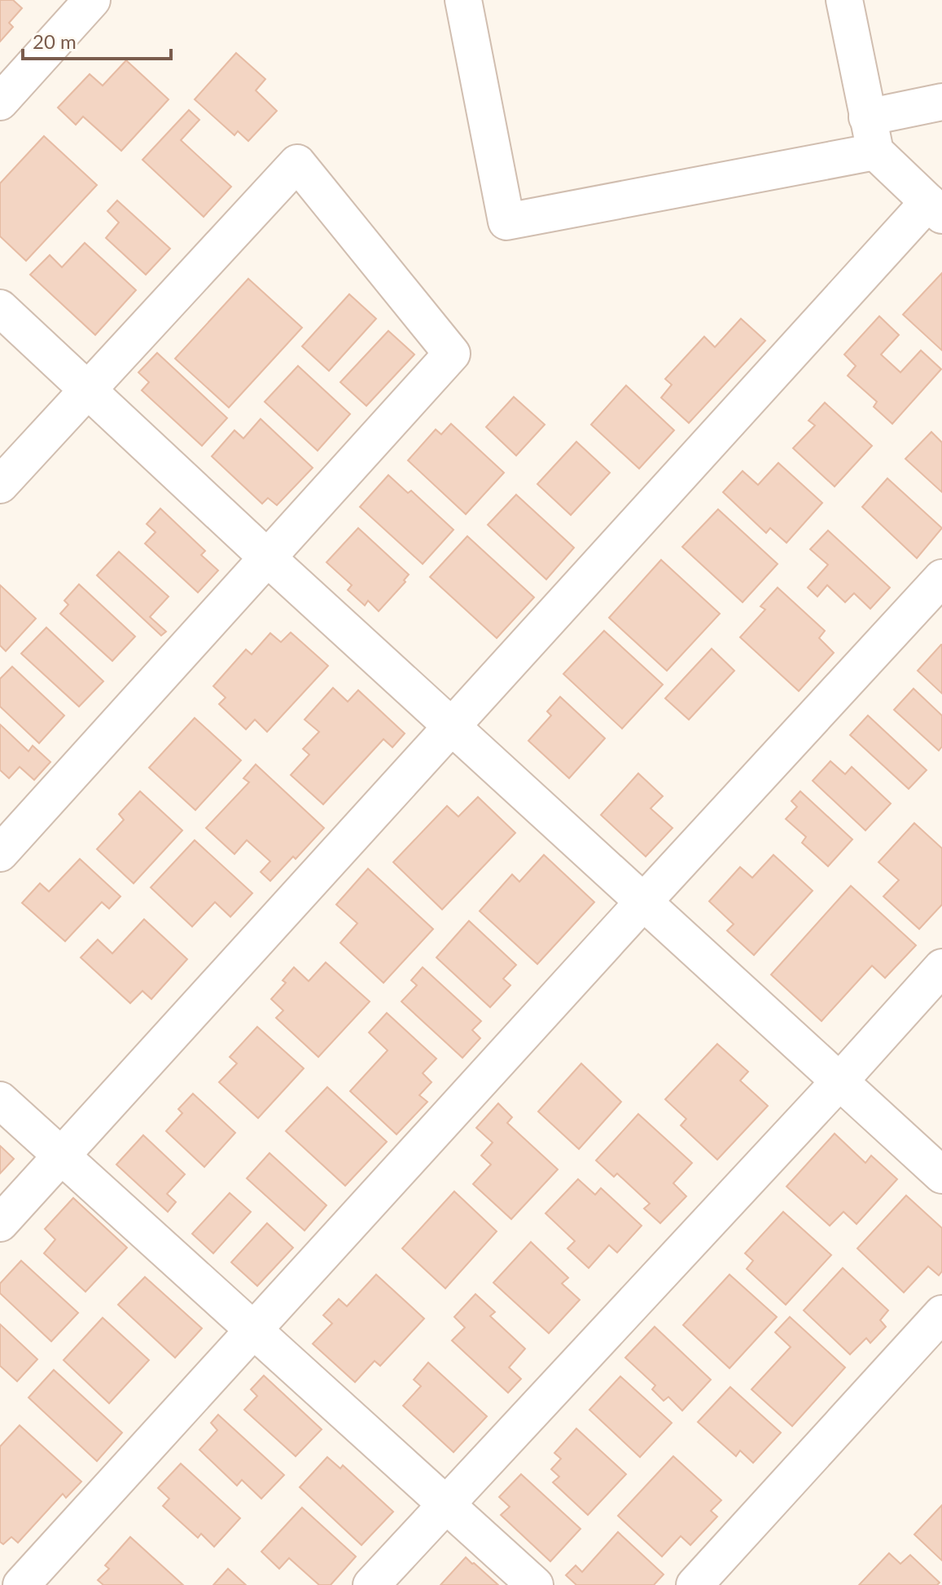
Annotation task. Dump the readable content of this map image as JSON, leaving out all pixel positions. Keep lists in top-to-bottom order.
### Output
{
  "scale_bar": "20 m"
}
